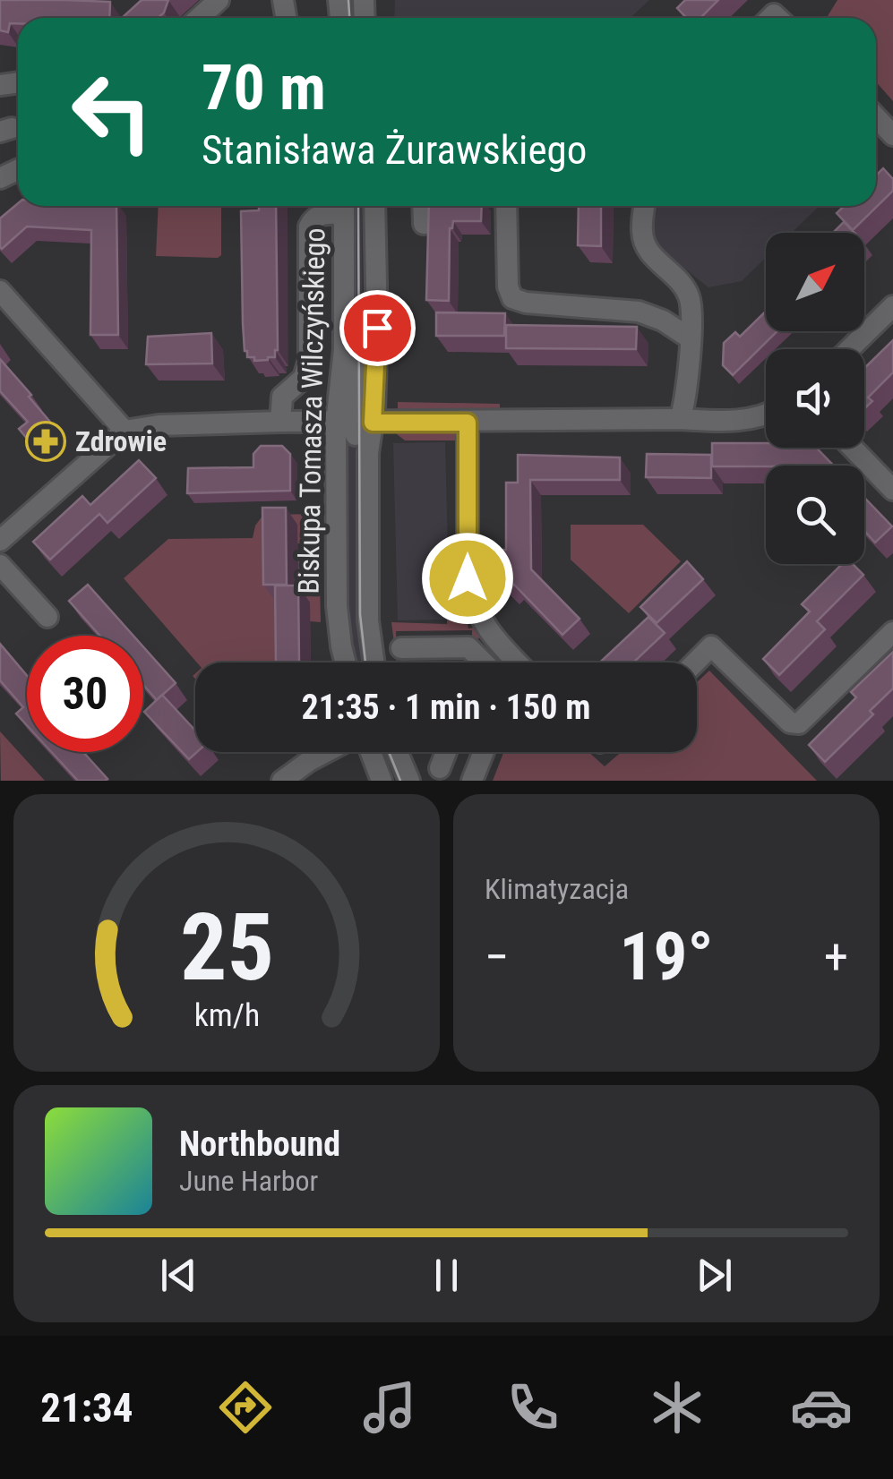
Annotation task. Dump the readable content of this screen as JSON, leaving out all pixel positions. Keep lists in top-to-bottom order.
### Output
{
  "streets": {
    "street": ["Biskupa Tomasza Wilczyńskiego"]
  },
  "places": {
    "pharmacy": ["Zdrowie"]
  },
  "north": "top right",
  "page": {
    "turn": ["70 m", "Stanisława Żurawskiego"],
    "limit": "30",
    "trip": "21:35 · 1 min · 150 m",
    "tile": "Klimatyzacja",
    "heat": ["−", "19°", "+"],
    "song": ["Northbound", "June Harbor"],
    "tabs": "21:34",
    "gauge": ["25", "km/h"]
  }
}
